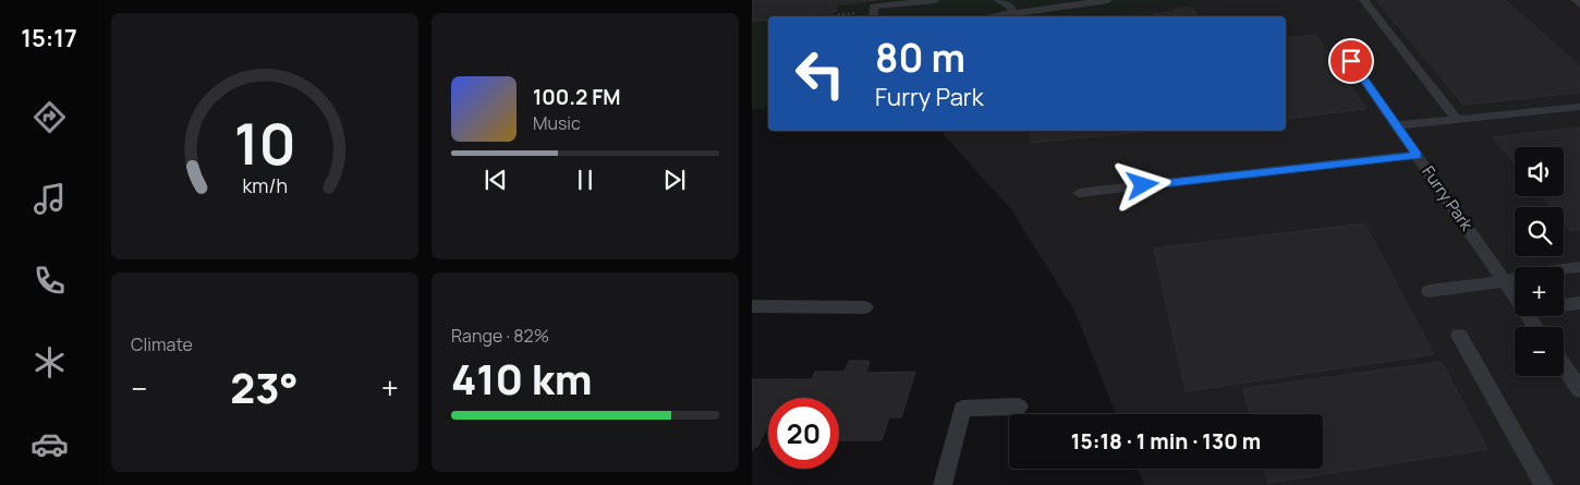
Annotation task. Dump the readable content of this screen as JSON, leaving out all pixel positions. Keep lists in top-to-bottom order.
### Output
{
  "streets": {
    "lane": ["Furry Park"]
  },
  "page": {
    "tabs": "15:17",
    "turn": ["80 m", "Furry Park"],
    "song": ["100.2 FM", "Music"],
    "map_buttons": ["+", "−"],
    "tile": [
      "Climate",
      ["Range · 82%", "410 km"]
    ],
    "heat": ["−", "23°", "+"],
    "limit": "20",
    "trip": "15:18 · 1 min · 130 m",
    "gauge": ["10", "km/h"]
  }
}
